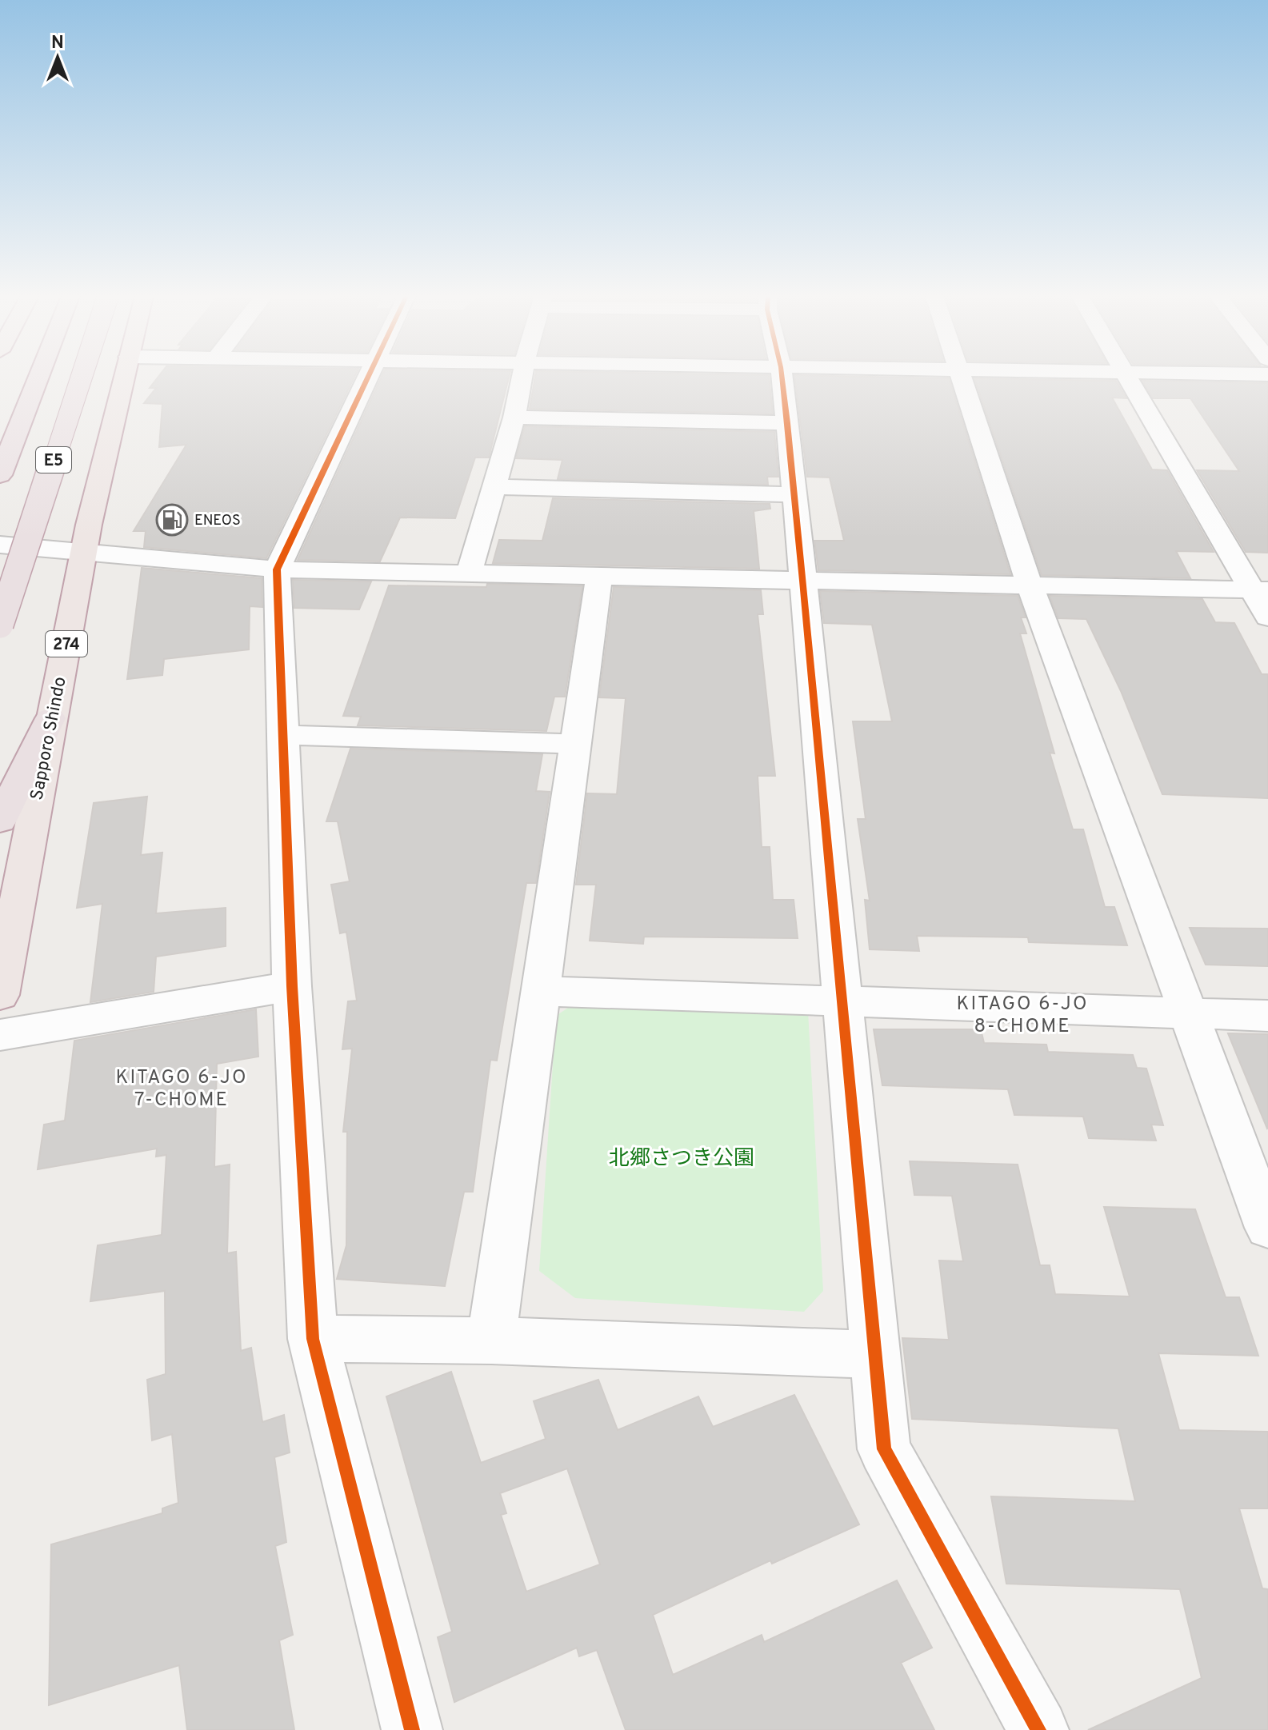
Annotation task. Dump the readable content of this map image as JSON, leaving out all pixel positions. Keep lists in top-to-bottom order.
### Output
{
  "streets": {
    "highway": ["E5", "274", "Sapporo Shindo"]
  },
  "districts": ["KITAGO 6-JO 8-CHOME", "KITAGO 6-JO 7-CHOME"],
  "parks": ["北郷さつき公園"],
  "places": {
    "fuel station": ["ENEOS"]
  },
  "north": "top"
}
